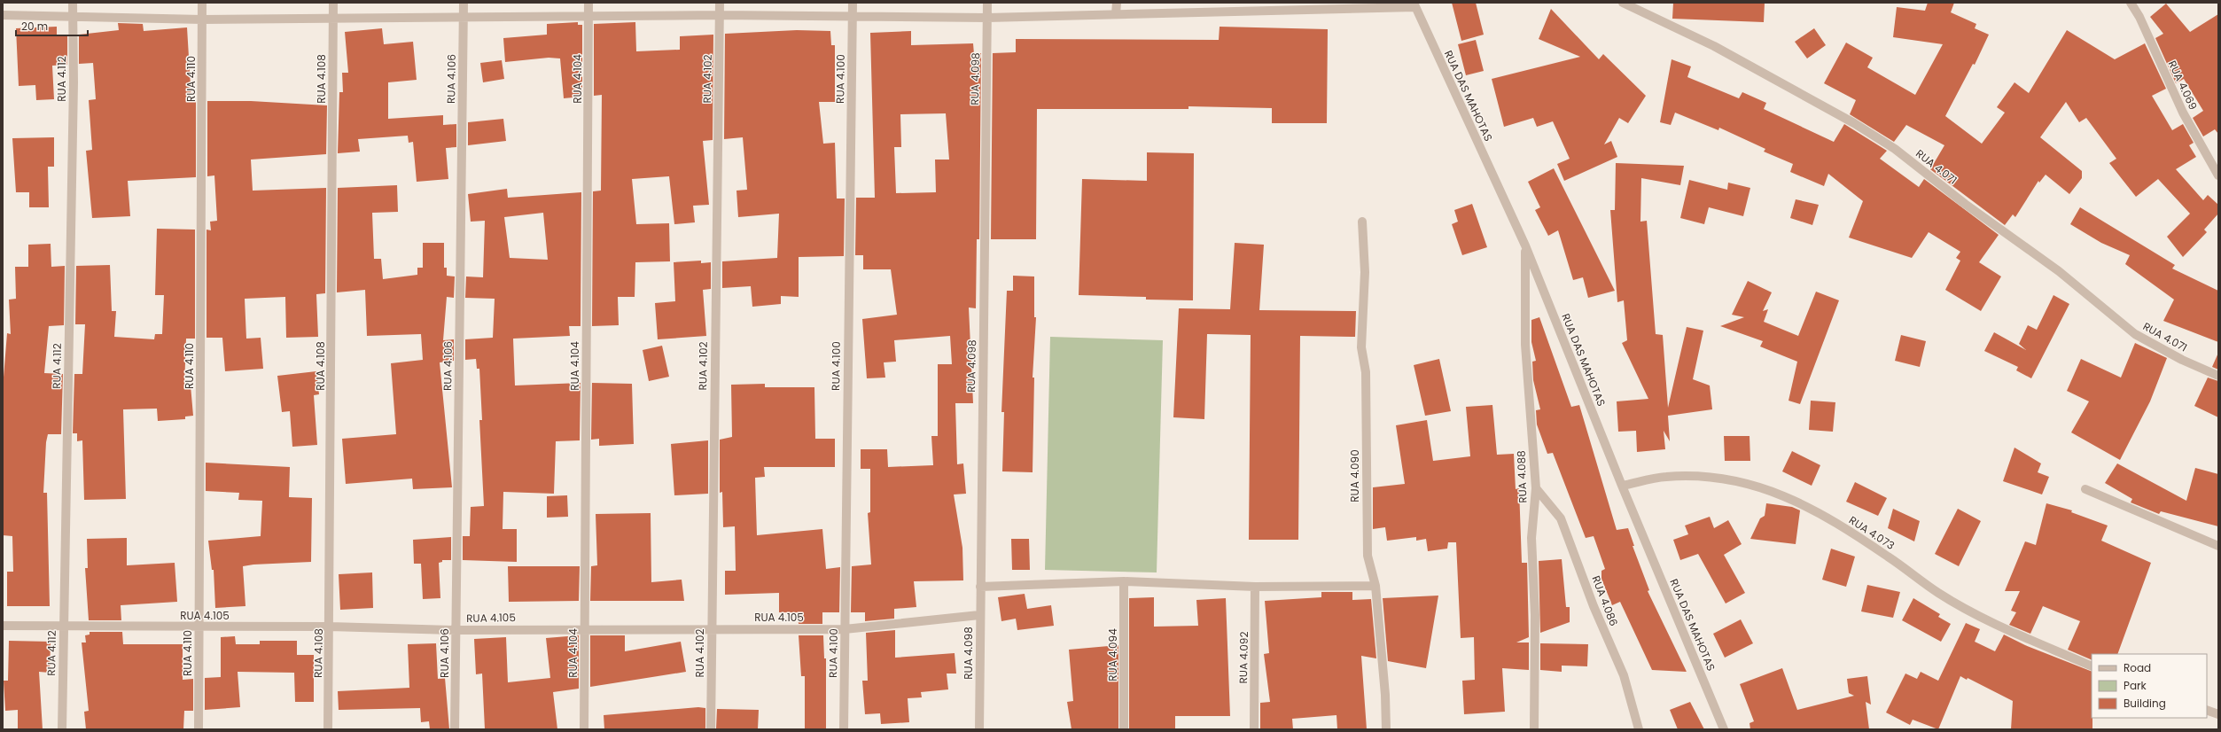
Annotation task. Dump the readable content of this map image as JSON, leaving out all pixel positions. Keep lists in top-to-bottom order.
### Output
{
  "streets": {
    "street": [
      "RUA 4.112",
      "RUA 4.110",
      "RUA 4.108",
      "RUA 4.106",
      "RUA 4.104",
      "RUA 4.102",
      "RUA 4.100",
      "RUA 4.098",
      "RUA 4.069",
      "RUA DAS MAHOTAS",
      "RUA 4.071",
      "RUA 4.090",
      "RUA 4.088",
      "RUA 4.073",
      "RUA 4.086",
      "RUA 4.105",
      "RUA 4.094",
      "RUA 4.092"
    ]
  },
  "crossings": [
    ["RUA 4.112", "RUA 4.105"],
    ["RUA 4.110", "RUA 4.105"],
    ["RUA 4.108", "RUA 4.105"],
    ["RUA 4.106", "RUA 4.105"],
    ["RUA 4.104", "RUA 4.105"],
    ["RUA 4.102", "RUA 4.105"],
    ["RUA 4.100", "RUA 4.105"],
    ["RUA 4.098", "RUA 4.105"],
    ["RUA DAS MAHOTAS", "RUA 4.088"],
    ["RUA DAS MAHOTAS", "RUA 4.073"],
    ["RUA 4.088", "RUA 4.086"]
  ],
  "legend": ["Road", "Park", "Building"],
  "scale_bar": "20 m"
}
